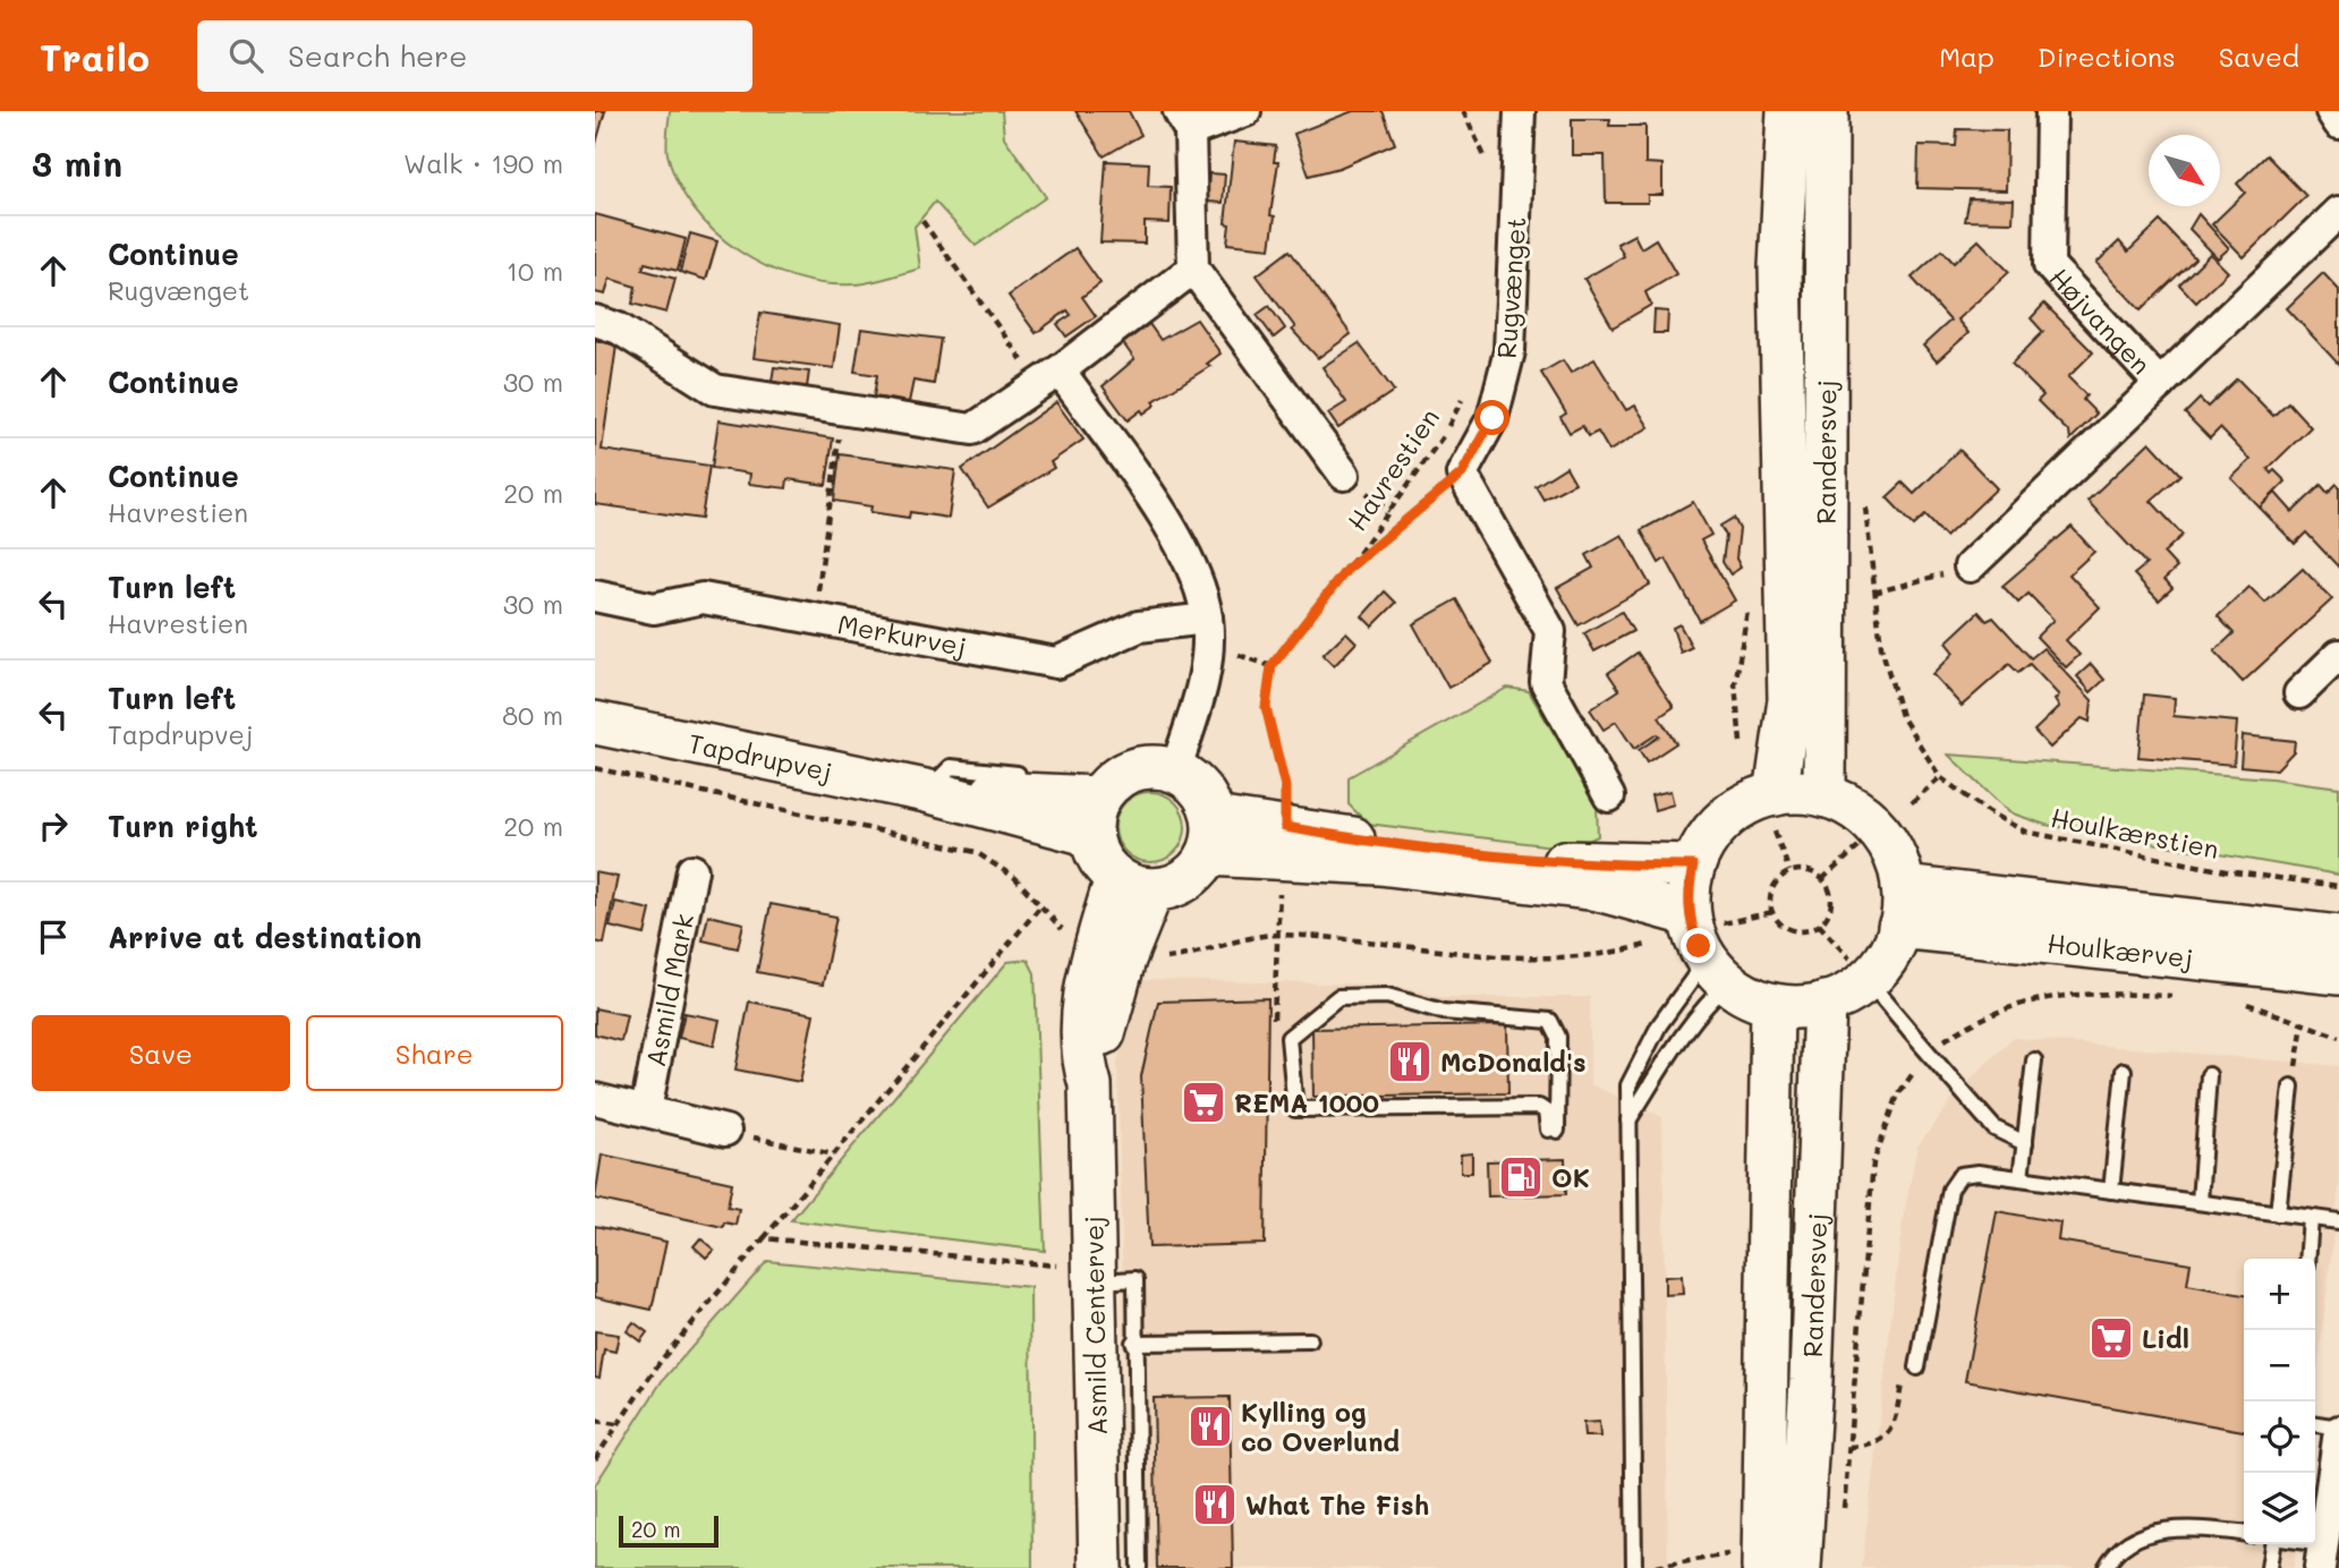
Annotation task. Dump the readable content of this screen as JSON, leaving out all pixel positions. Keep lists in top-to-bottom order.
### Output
{
  "streets": {
    "street": [
      "Rugvænget",
      "Højvangen",
      "Randersvej",
      "Merkurvej",
      "Tapdrupvej",
      "Houlkærvej",
      "Asmild Mark",
      "Asmild Centervej"
    ],
    "path": ["Havrestien", "Houlkærstien"]
  },
  "crossings": [
    ["Tapdrupvej", "Asmild Centervej"]
  ],
  "places": {
    "restaurant": ["McDonald's", "Kylling og co Overlund", "What The Fish"],
    "supermarket": ["REMA 1000", "Lidl"],
    "fuel station": ["OK"]
  },
  "scale_bar": "20 m",
  "north": "bottom right",
  "page": {
    "header": "Trailo",
    "search": "Search here",
    "nav": ["Map", "Directions", "Saved"],
    "heading": ["3 min", "Walk · 190 m"],
    "list": [
      ["Continue", "Rugvænget", "10 m"],
      ["Continue", "30 m"],
      ["Continue", "Havrestien", "20 m"],
      ["Turn left", "Havrestien", "30 m"],
      ["Turn left", "Tapdrupvej", "80 m"],
      ["Turn right", "20 m"],
      "Arrive at destination"
    ],
    "buttons": ["Save", "Share"],
    "map_buttons": ["+", "−"],
    "scale": "20 m"
  }
}
